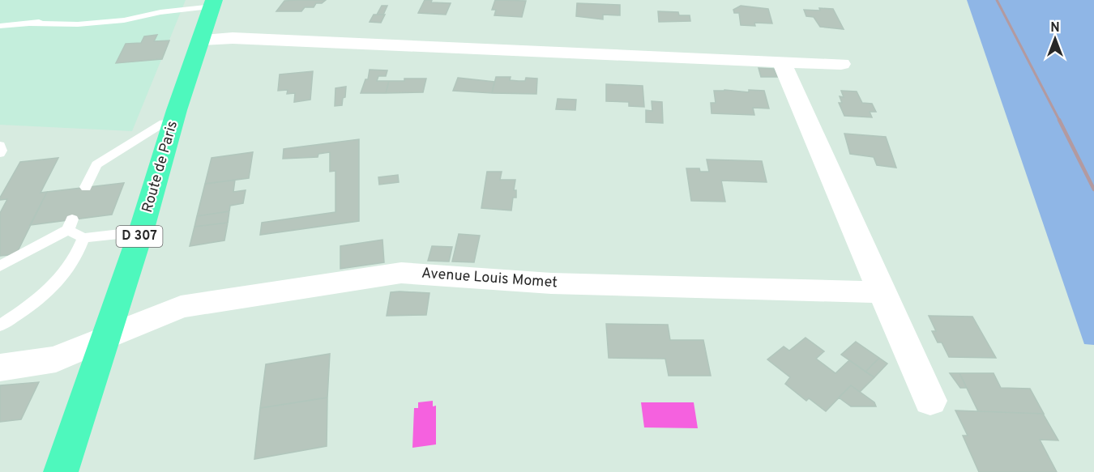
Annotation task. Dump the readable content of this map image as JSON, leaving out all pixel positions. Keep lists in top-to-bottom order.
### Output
{
  "streets": {
    "main road": ["Route de Paris", "D 307"],
    "street": ["Avenue Louis Momet"]
  },
  "crossings": [
    ["Route de Paris", "Avenue Louis Momet"]
  ],
  "north": "top"
}
